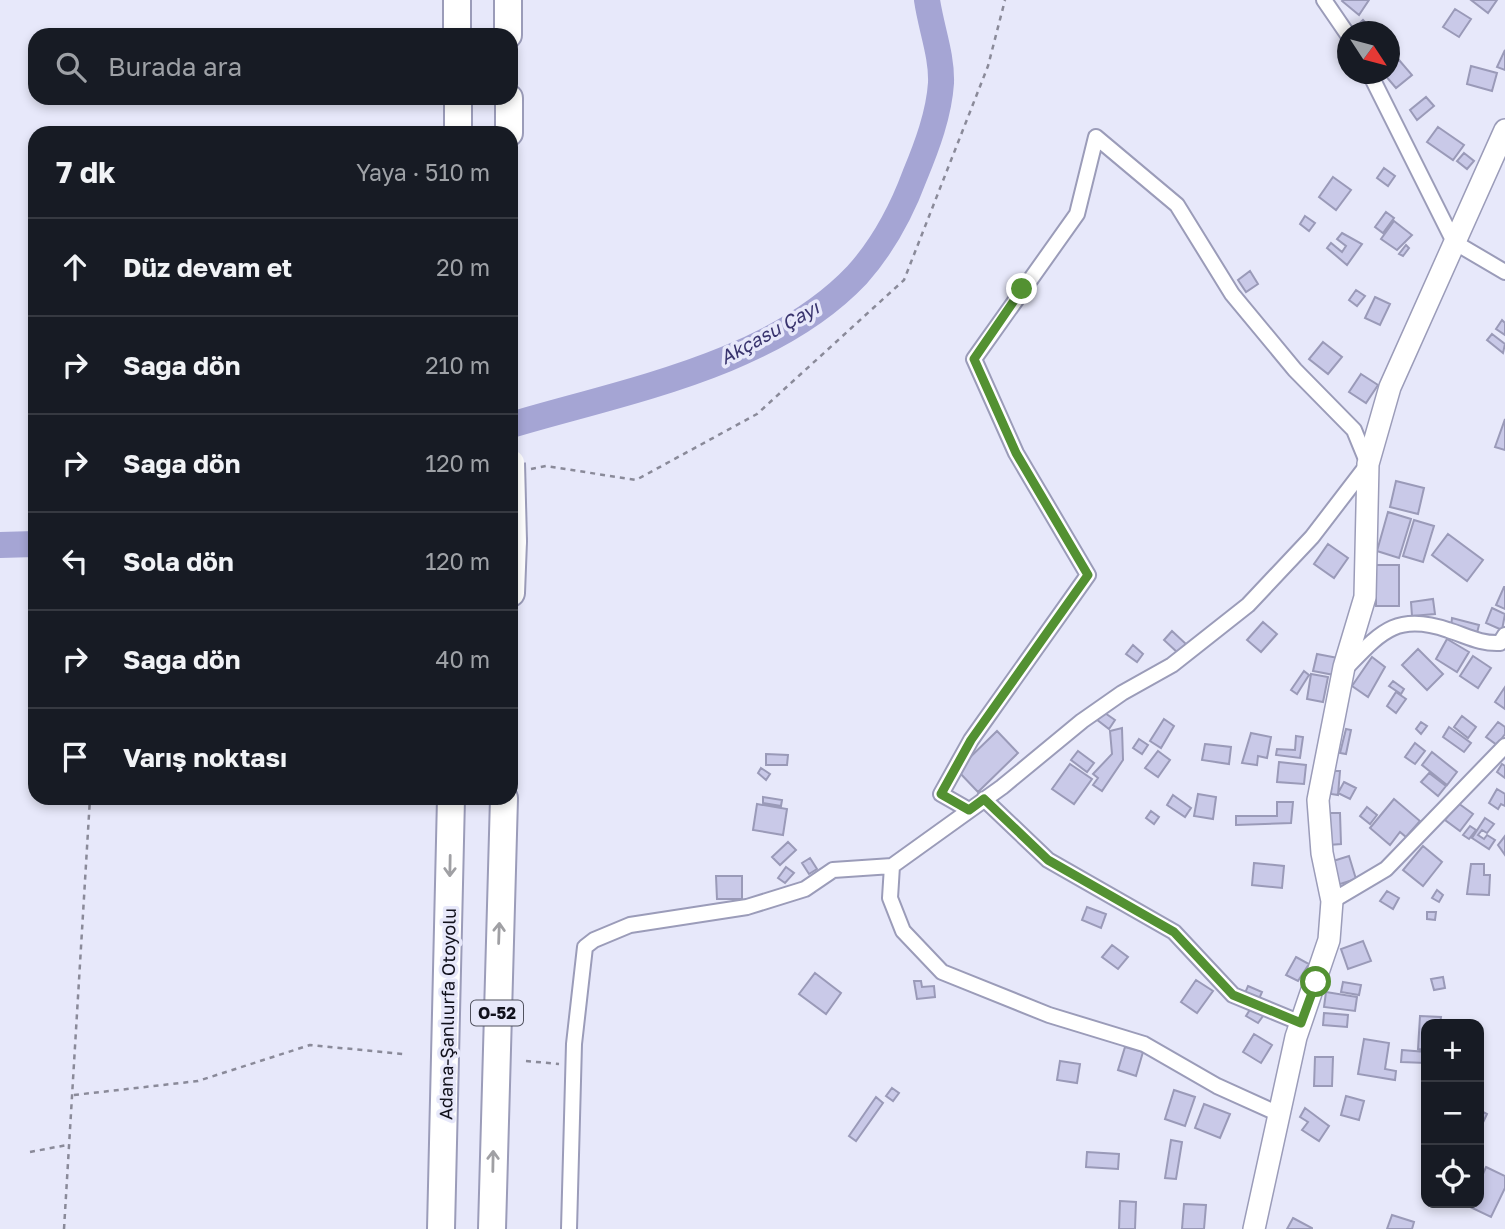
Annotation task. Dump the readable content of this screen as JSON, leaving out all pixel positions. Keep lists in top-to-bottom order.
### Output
{
  "streets": {
    "highway": ["O-52", "Adana-Şanlıurfa Otoyolu"]
  },
  "water": ["Akçasu Çayı"],
  "north": "bottom right",
  "page": {
    "search": "Burada ara",
    "heading": ["7 dk", "Yaya · 510 m"],
    "list": [
      ["Düz devam et", "20 m"],
      ["Sağa dön", "210 m"],
      ["Sağa dön", "120 m"],
      ["Sola dön", "120 m"],
      ["Sağa dön", "40 m"],
      "Varış noktası"
    ],
    "map_buttons": ["+", "−"]
  }
}
